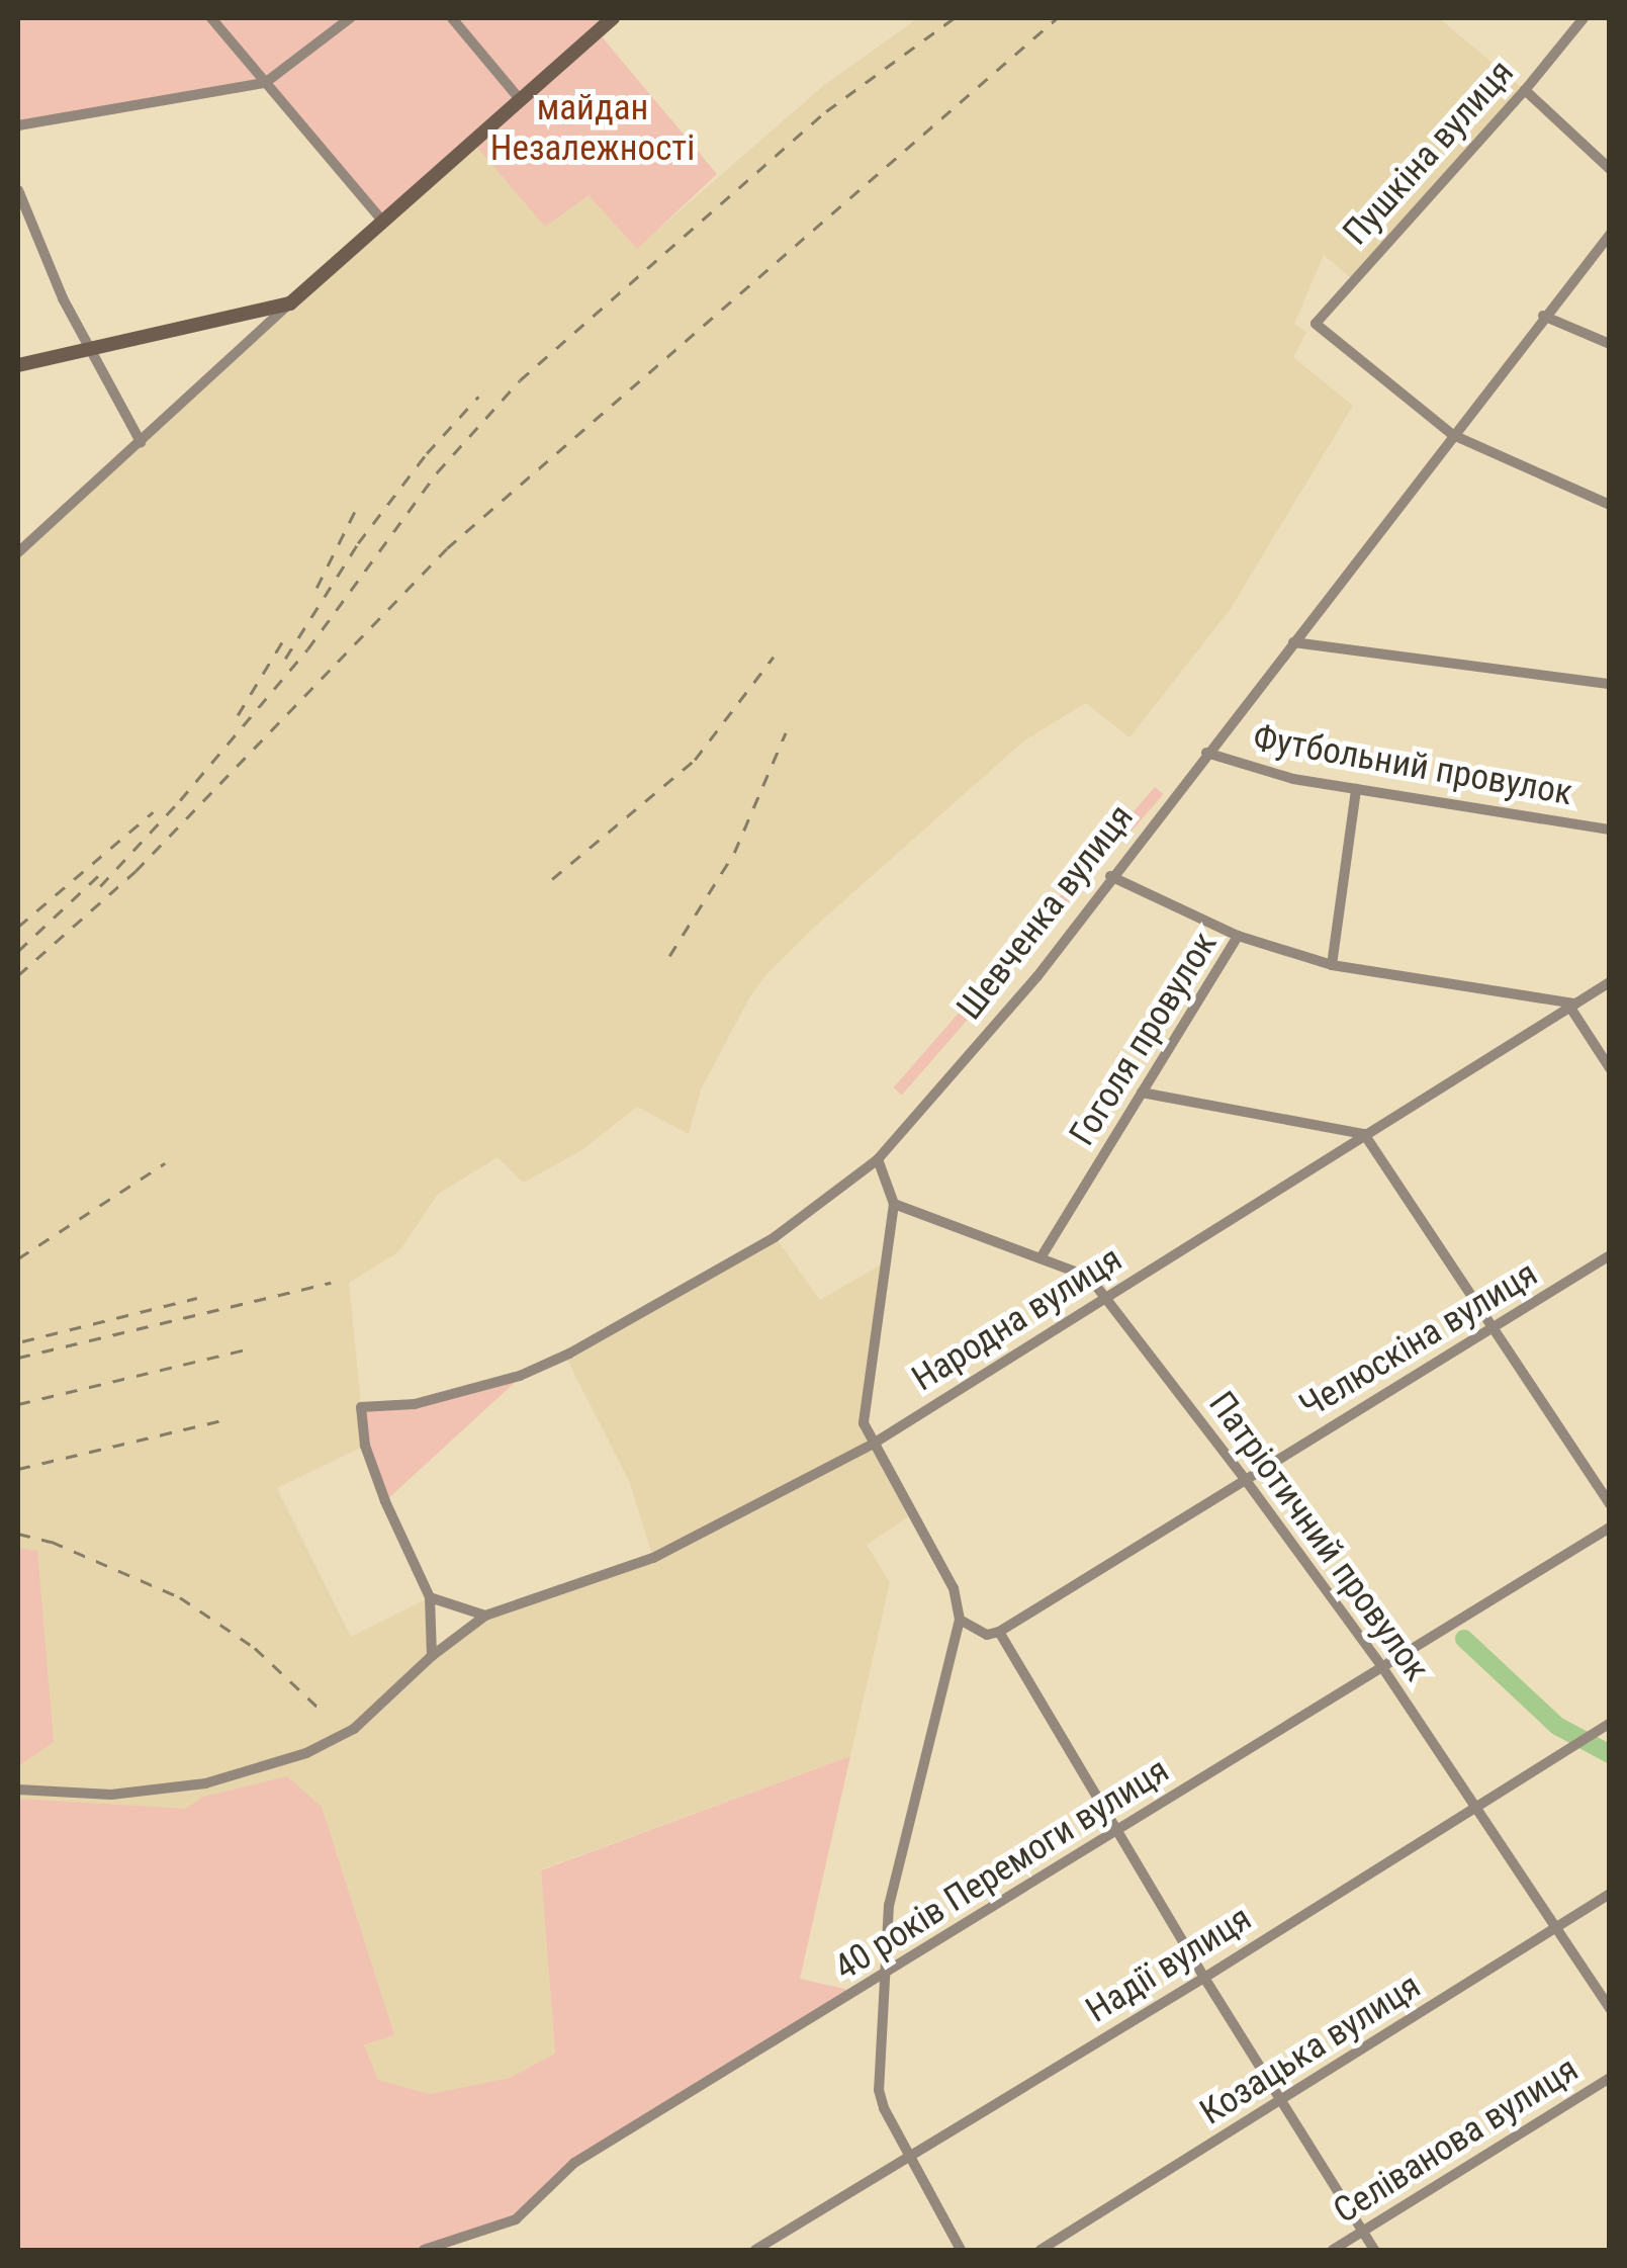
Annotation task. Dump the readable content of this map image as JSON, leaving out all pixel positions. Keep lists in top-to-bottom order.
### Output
{
  "streets": {
    "street": [
      "Пушкіна вулиця",
      "Футбольний провулок",
      "Шевченка вулиця",
      "Гоголя провулок",
      "Народна вулиця",
      "Челюскіна вулиця",
      "Патріотичний провулок",
      "40 років Перемоги вулиця",
      "Надії вулиця",
      "Козацька вулиця",
      "Селіванова вулиця"
    ]
  },
  "crossings": [
    ["Пушкіна вулиця", "Шевченка вулиця"],
    ["Футбольний провулок", "Шевченка вулиця"],
    ["Гоголя провулок", "Народна вулиця"],
    ["Гоголя провулок", "Патріотичний провулок"],
    ["Народна вулиця", "Патріотичний провулок"],
    ["Челюскіна вулиця", "Патріотичний провулок"],
    ["Патріотичний провулок", "40 років Перемоги вулиця"],
    ["Патріотичний провулок", "Надії вулиця"],
    ["Патріотичний провулок", "Козацька вулиця"]
  ],
  "parks": ["майдан Незалежності"]
}
